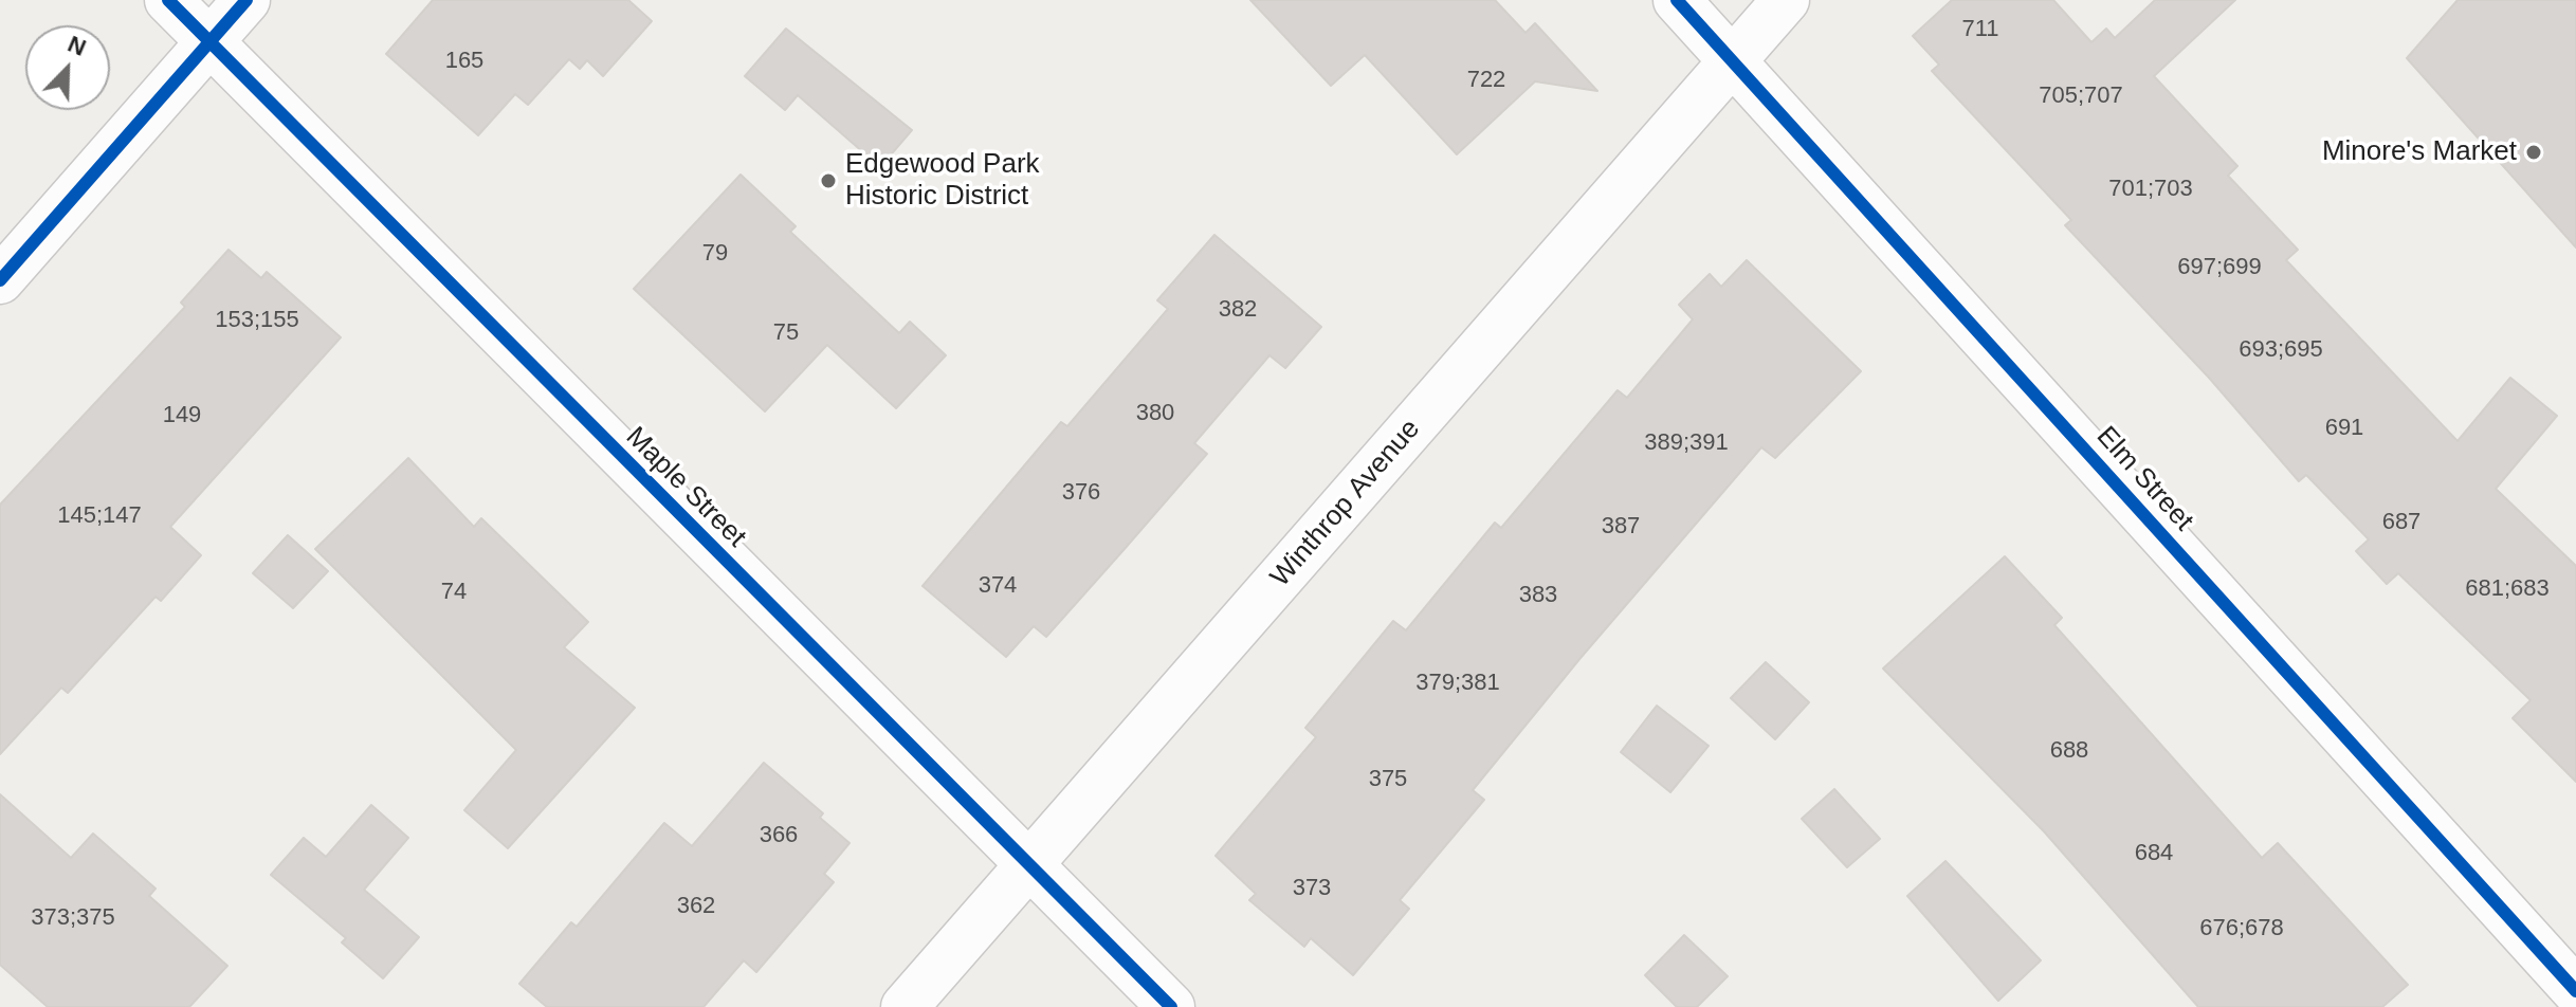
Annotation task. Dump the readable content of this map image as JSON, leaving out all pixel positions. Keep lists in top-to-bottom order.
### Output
{
  "streets": {
    "street": ["Elm Street", "Maple Street", "Winthrop Avenue"]
  },
  "crossings": [
    ["Elm Street", "Winthrop Avenue"],
    ["Maple Street", "Winthrop Avenue"]
  ],
  "places": ["Minore's Market", "Edgewood Park Historic District"],
  "house_numbers": [
    "711",
    "165",
    "722",
    "705;707",
    "701;703",
    "79",
    "697;699",
    "382",
    "153;155",
    "75",
    "693;695",
    "380",
    "149",
    "691",
    "389;391",
    "376",
    "145;147",
    "687",
    "387",
    "374",
    "681;683",
    "74",
    "383",
    "379;381",
    "688",
    "375",
    "366",
    "684",
    "373",
    "362",
    "373;375",
    "676;678"
  ],
  "north": "top right"
}
